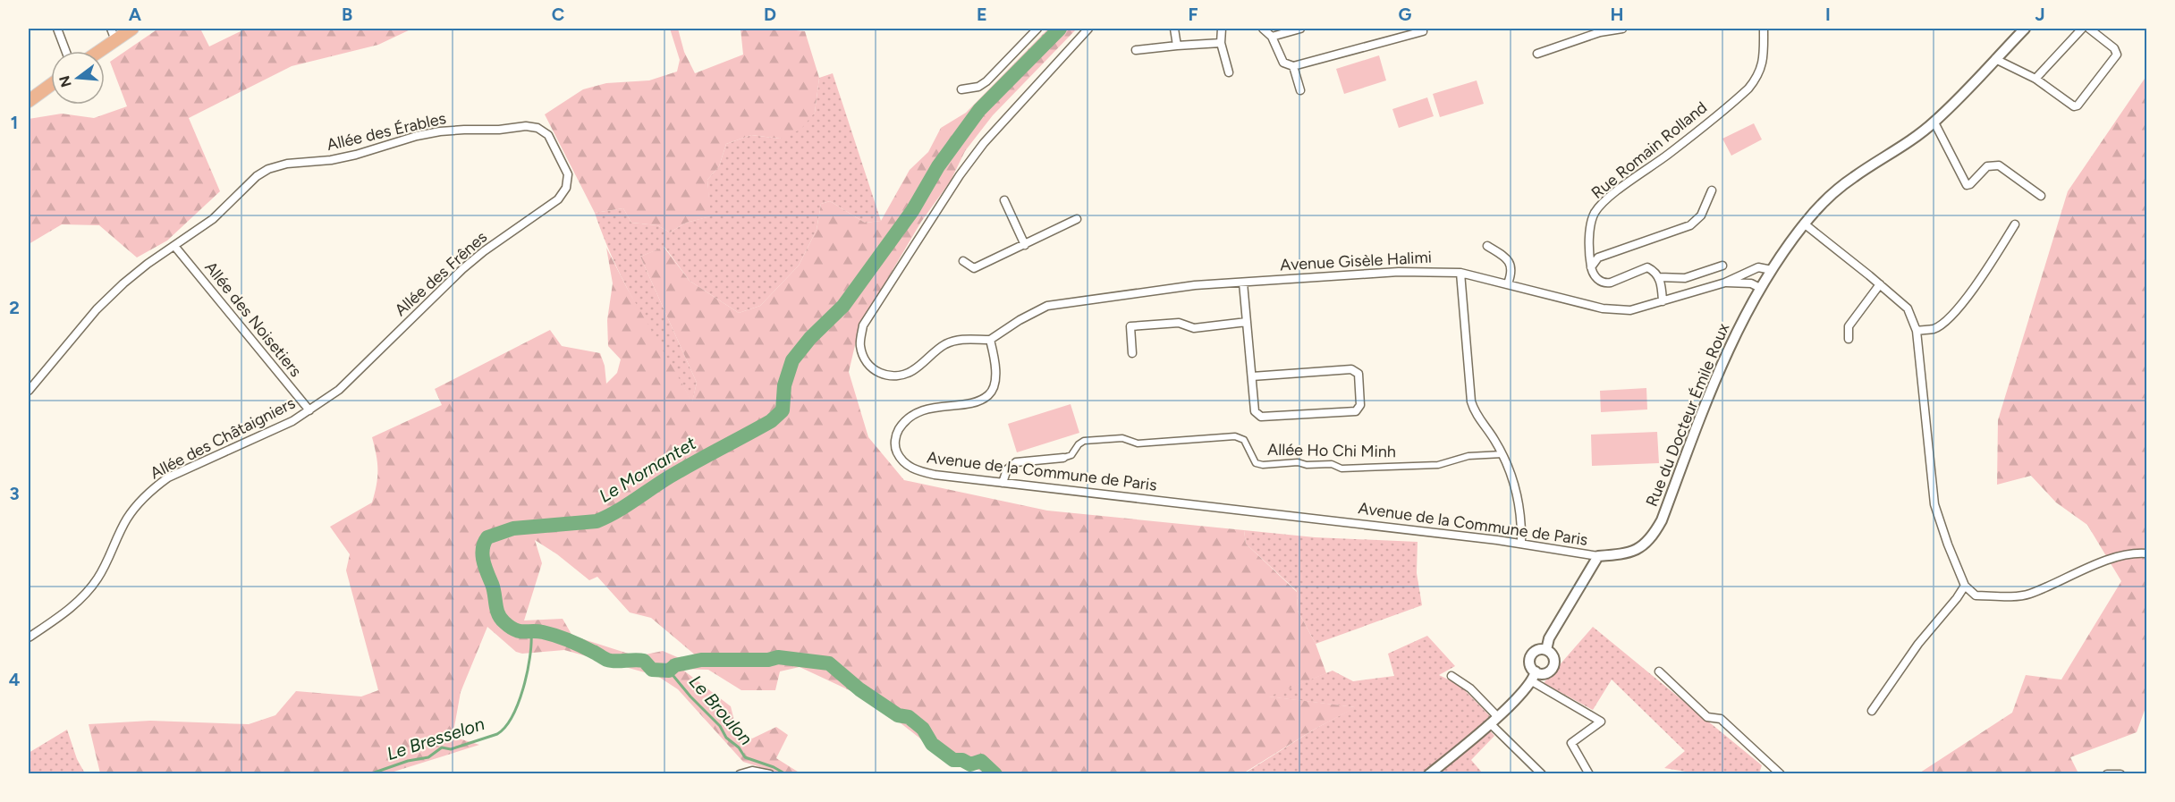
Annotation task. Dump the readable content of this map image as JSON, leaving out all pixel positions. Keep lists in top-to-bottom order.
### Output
{
  "streets": {
    "street": [
      "Allée des Érables",
      "Rue Romain Rolland",
      "Avenue Gisèle Halimi",
      "Allée des Frênes",
      "Allée des Noisetiers",
      "Rue du Docteur Émile Roux",
      "Allée des Châtaigniers",
      "Allée Ho Chi Minh",
      "Avenue de la Commune de Paris"
    ]
  },
  "crossings": [
    ["Allée des Érables", "Allée des Frênes"],
    ["Allée des Érables", "Allée des Noisetiers"],
    ["Avenue Gisèle Halimi", "Rue du Docteur Émile Roux"],
    ["Avenue Gisèle Halimi", "Avenue de la Commune de Paris"],
    ["Allée des Frênes", "Allée des Noisetiers"],
    ["Allée des Frênes", "Allée des Châtaigniers"],
    ["Allée des Noisetiers", "Allée des Châtaigniers"],
    ["Rue du Docteur Émile Roux", "Avenue de la Commune de Paris"],
    ["Allée Ho Chi Minh", "Avenue de la Commune de Paris"]
  ],
  "water": ["Le Mornantet", "Le Broulon", "Le Bresselon"],
  "north": "left",
  "grid": {
    "columns": [
      "A",
      "B",
      "C",
      "D",
      "E",
      "F",
      "G",
      "H",
      "I",
      "J"
    ],
    "rows": [
      "1",
      "2",
      "3",
      "4"
    ]
  }
}
